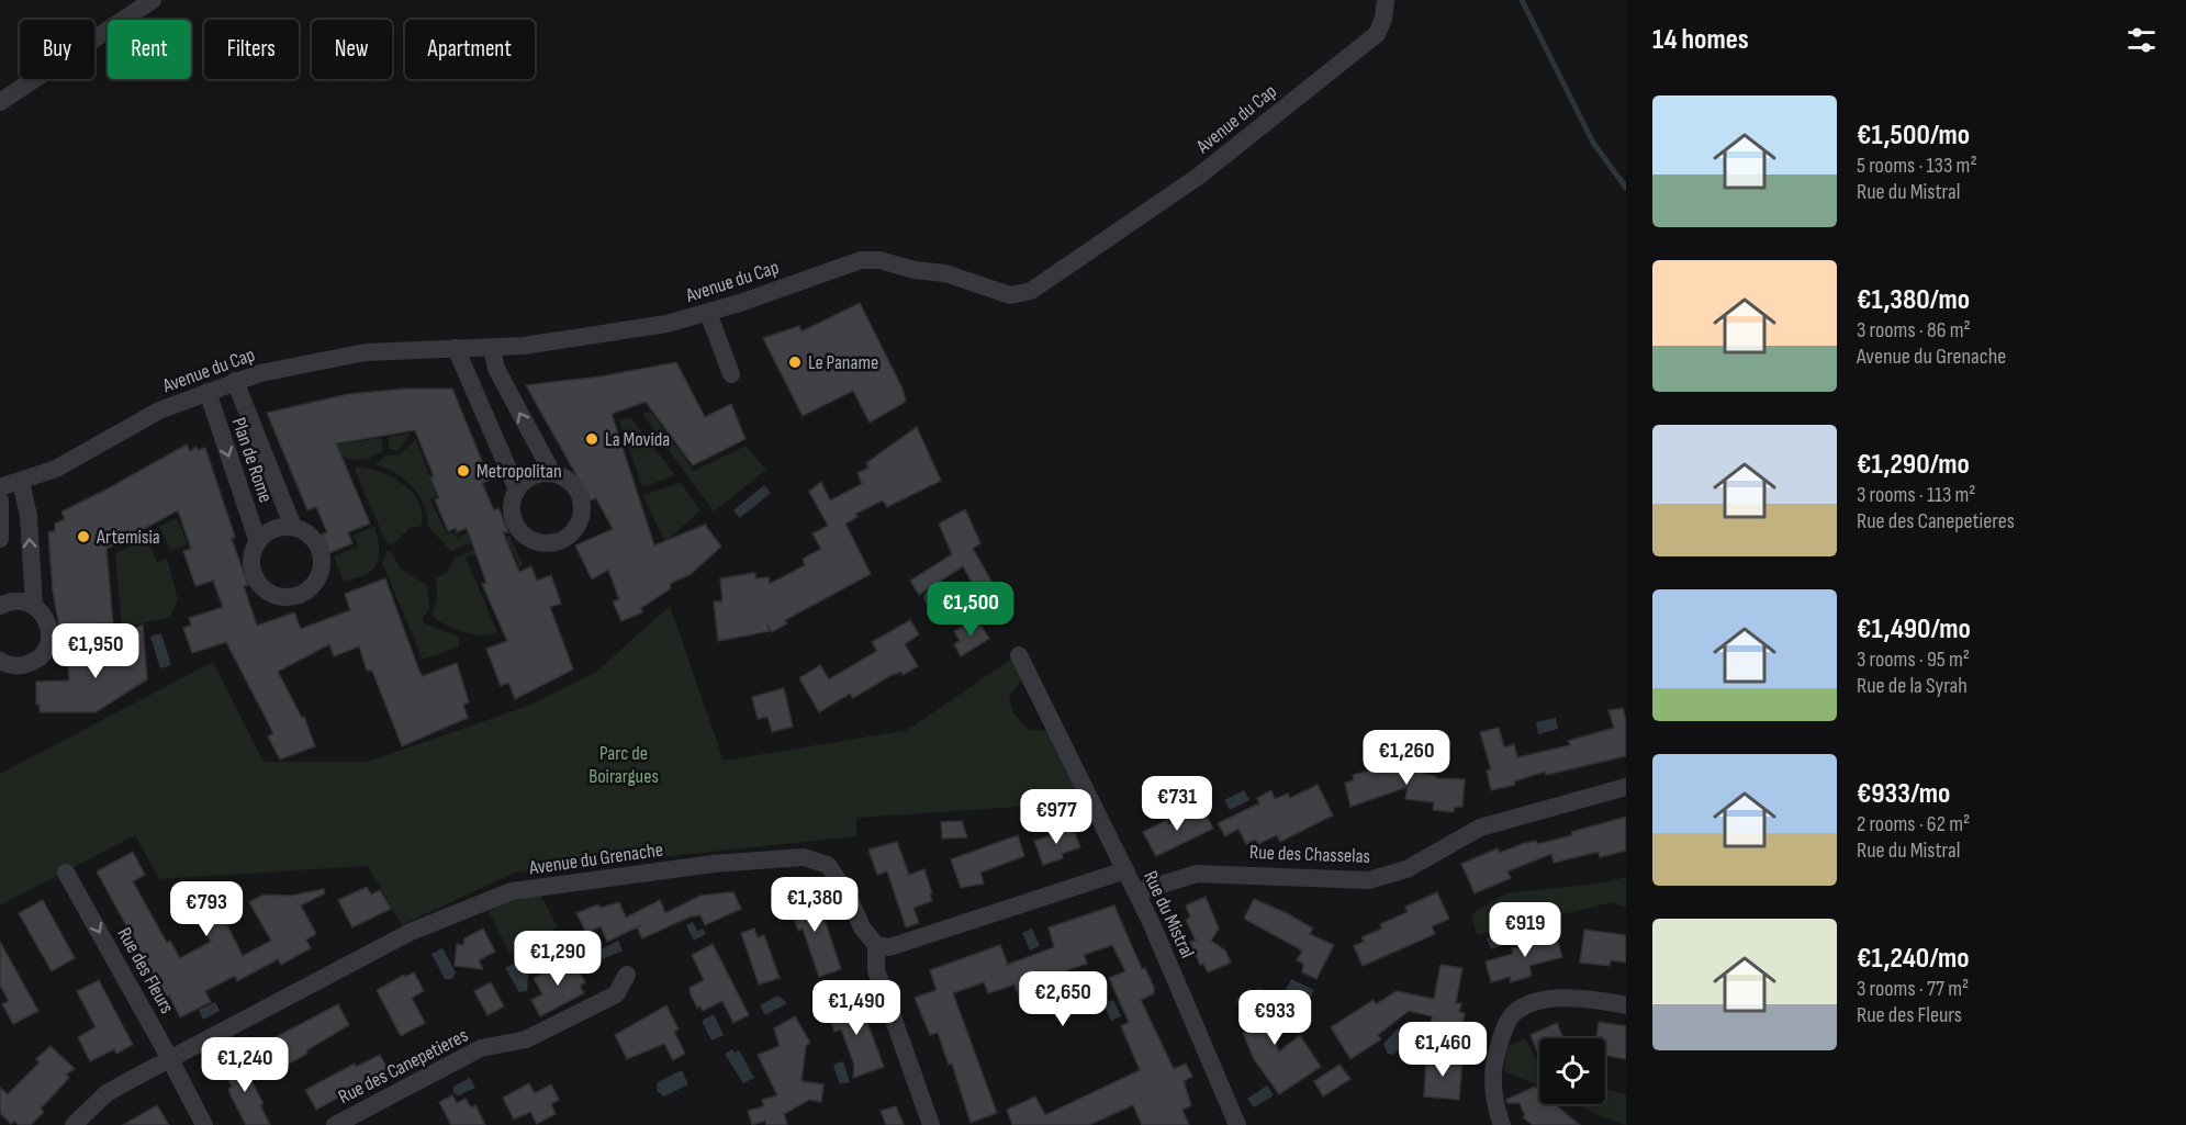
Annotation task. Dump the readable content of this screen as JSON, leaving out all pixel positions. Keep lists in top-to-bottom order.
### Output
{
  "streets": {
    "street": [
      "Avenue du Cap",
      "Plan de Rome",
      "Rue des Chasselas",
      "Avenue du Grenache",
      "Rue du Mistral",
      "Rue des Fleurs",
      "Rue des Canepetieres"
    ]
  },
  "crossings": [
    ["Avenue du Cap", "Plan de Rome"],
    ["Rue des Chasselas", "Rue du Mistral"],
    ["Avenue du Grenache", "Rue des Fleurs"]
  ],
  "one_way": ["Rue des Fleurs"],
  "parks": ["Parc de Boirargues"],
  "places": [
    "Le Paname",
    "La Movida",
    "Metropolitan",
    "Artemisia"
  ],
  "page": {
    "heading": "14 homes",
    "chip": [
      "Buy",
      "Rent",
      "Filters",
      "New",
      "Apartment"
    ],
    "list": [
      {
        "name": "€1,500/mo",
        "note": "5 rooms · 133 m² · Rue du Mistral"
      },
      {
        "name": "€1,380/mo",
        "note": "3 rooms · 86 m² · Avenue du Grenache"
      },
      {
        "name": "€1,290/mo",
        "note": "3 rooms · 113 m² · Rue des Canepetieres"
      },
      {
        "name": "€1,490/mo",
        "note": "3 rooms · 95 m² · Rue de la Syrah"
      },
      {
        "name": "€933/mo",
        "note": "2 rooms · 62 m² · Rue du Mistral"
      },
      {
        "name": "€1,240/mo",
        "note": "3 rooms · 77 m² · Rue des Fleurs"
      }
    ],
    "price": [
      "€1,500",
      "€1,950",
      "€1,260",
      "€731",
      "€977",
      "€1,380",
      "€793",
      "€919",
      "€1,290",
      "€2,650",
      "€1,490",
      "€933",
      "€1,460",
      "€1,240"
    ]
  }
}
